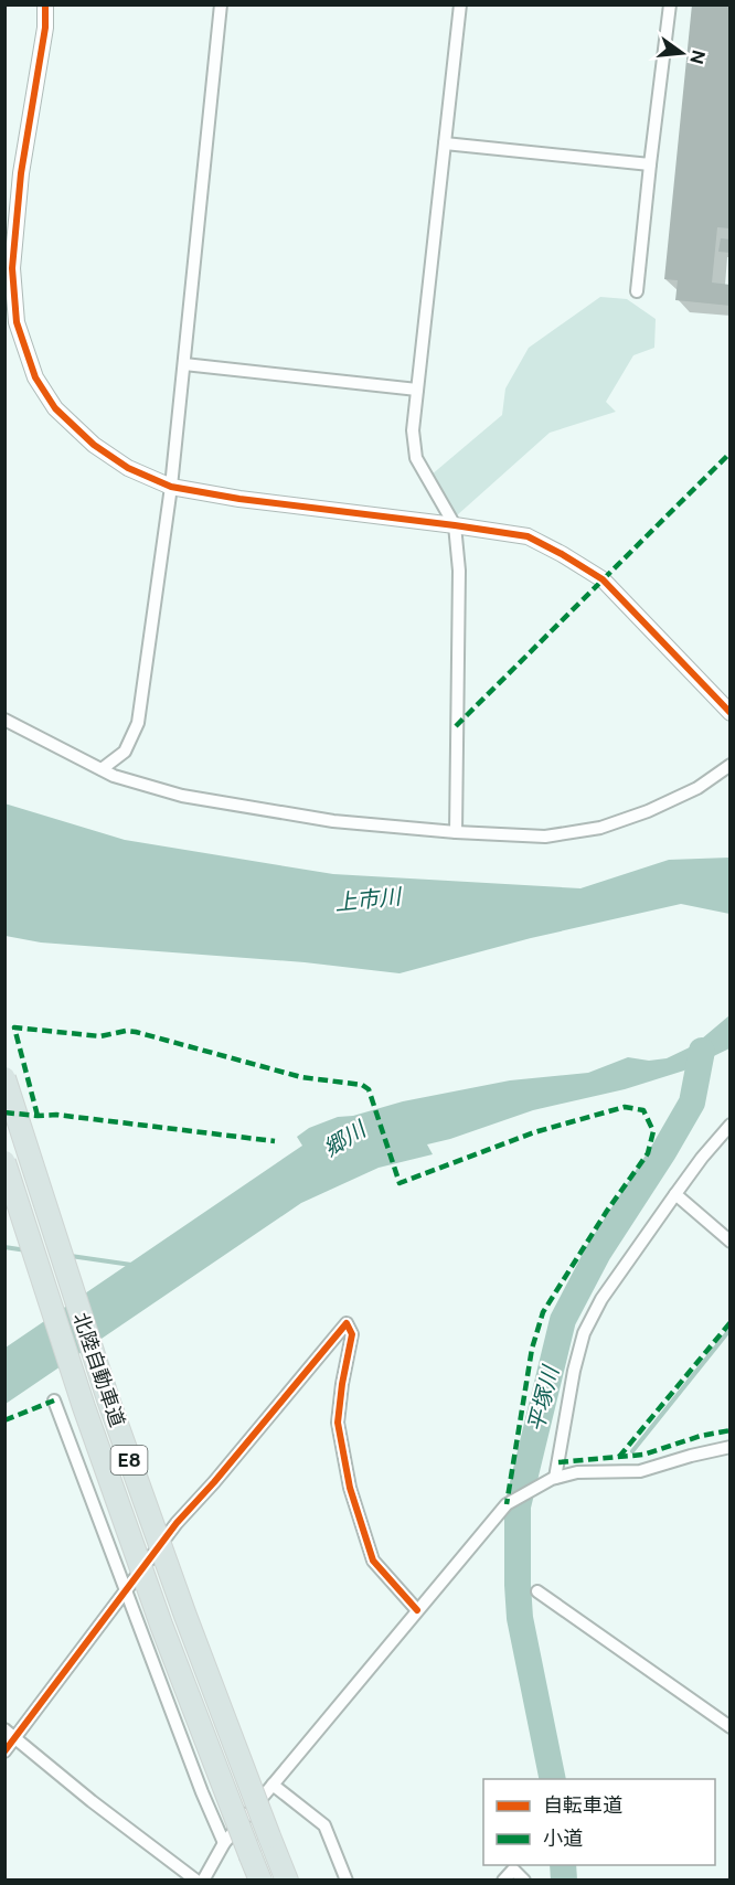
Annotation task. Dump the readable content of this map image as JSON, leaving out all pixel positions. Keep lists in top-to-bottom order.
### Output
{
  "streets": {
    "highway": ["北陸自動車道", "E8"]
  },
  "water": ["上市川", "郷川", "平塚川"],
  "legend": ["自転車道", "小道"],
  "north": "right"
}
